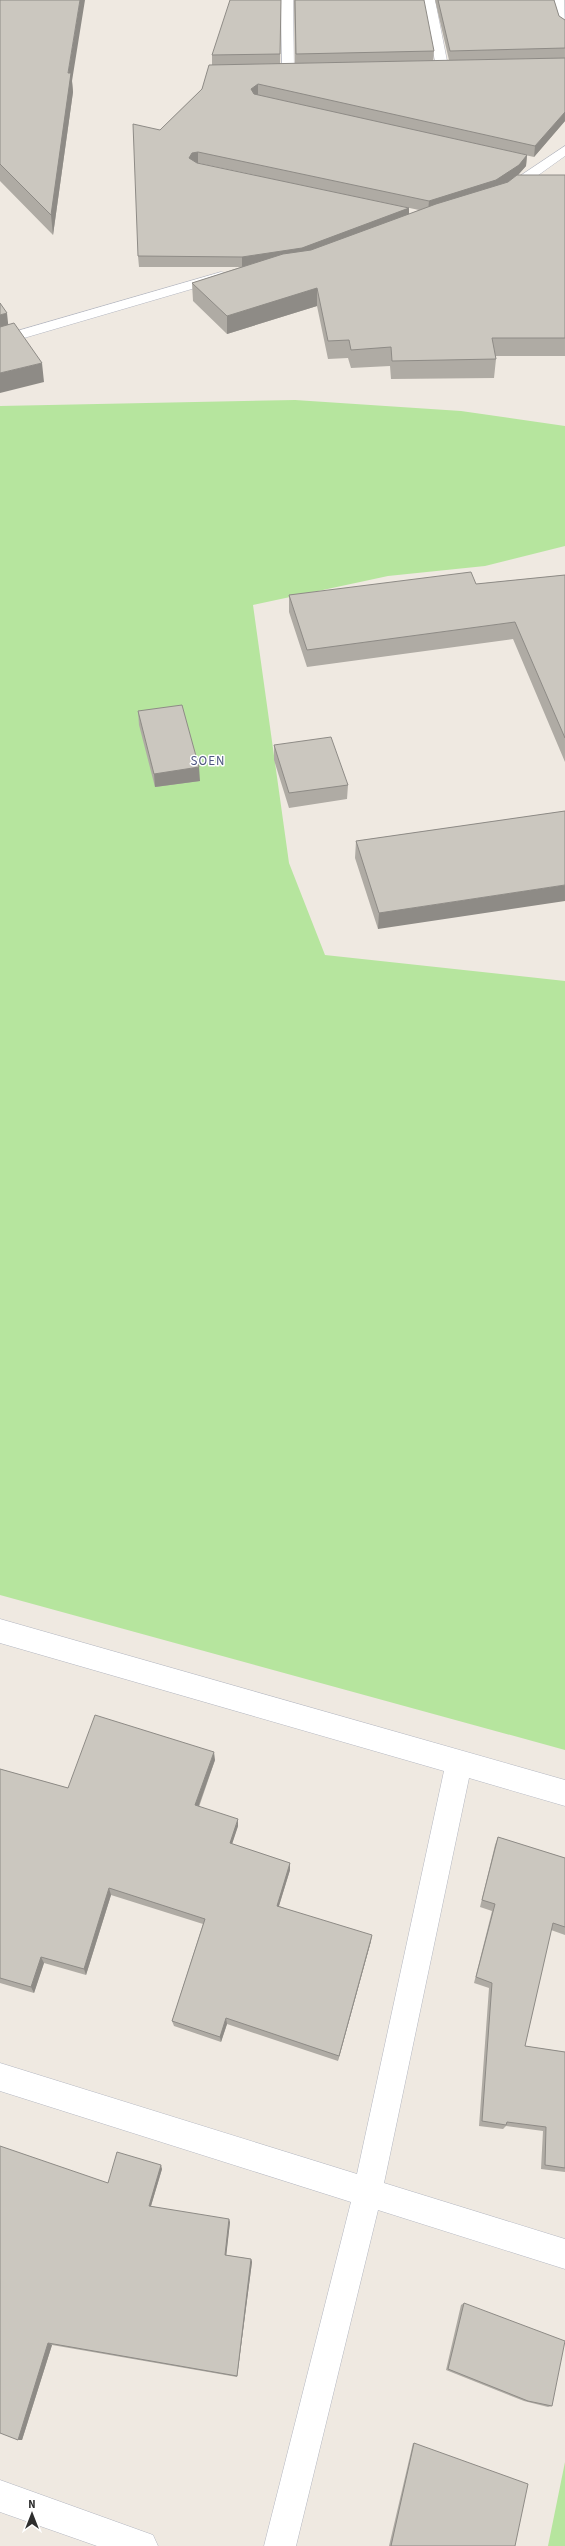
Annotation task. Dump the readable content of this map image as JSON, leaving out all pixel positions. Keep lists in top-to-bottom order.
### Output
{
  "districts": ["SOEN"],
  "north": "top"
}
